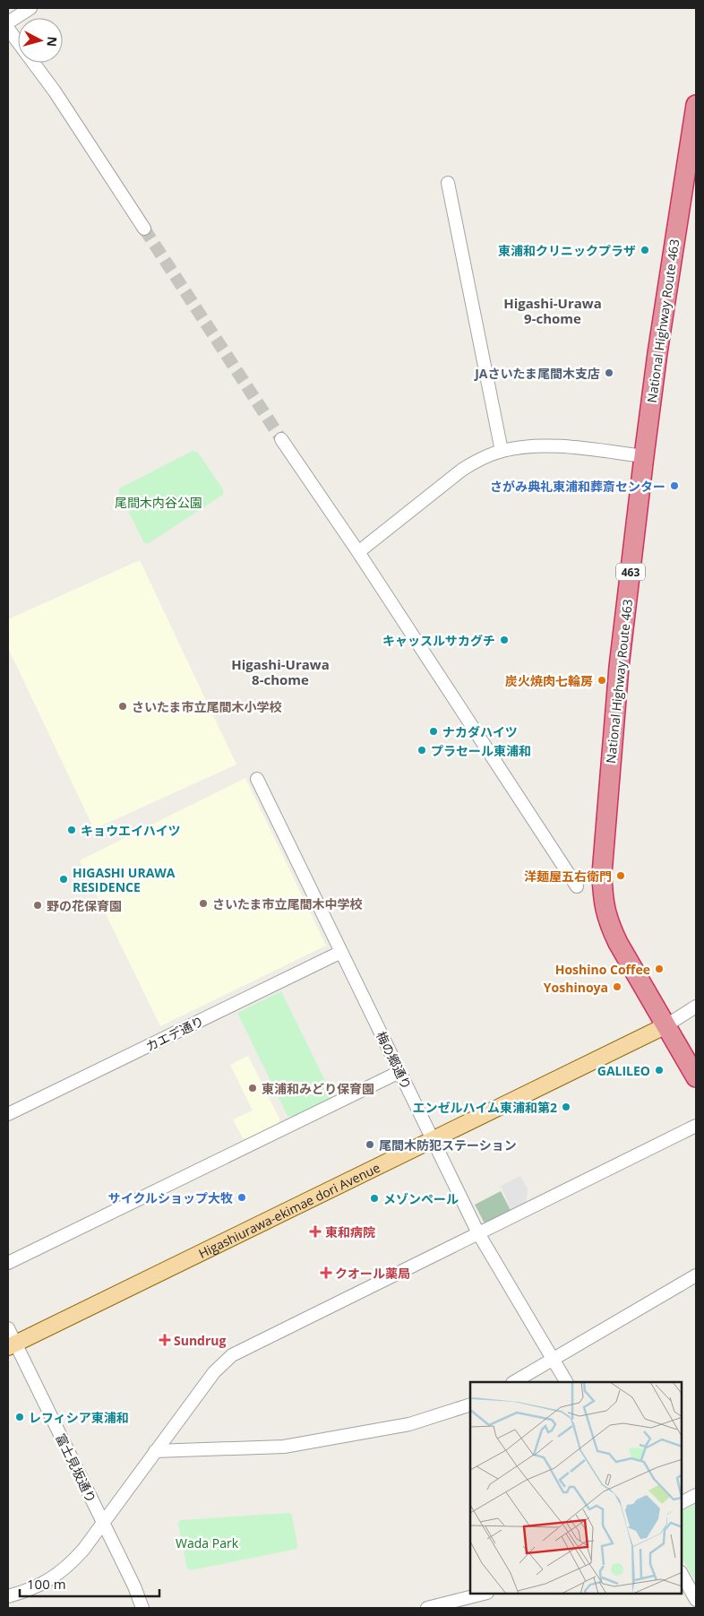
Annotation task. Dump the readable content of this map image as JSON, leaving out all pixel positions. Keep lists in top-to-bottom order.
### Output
{
  "streets": {
    "highway": ["National Highway Route 463", "463"],
    "main road": ["Higashiurawa-ekimae dori Avenue"],
    "street": ["カエデ通り", "梅の郷通り", "富士見坂通り"]
  },
  "crossings": [
    ["National Highway Route 463", "Higashiurawa-ekimae dori Avenue"],
    ["カエデ通り", "梅の郷通り"],
    ["梅の郷通り", "Higashiurawa-ekimae dori Avenue"],
    ["Higashiurawa-ekimae dori Avenue", "富士見坂通り"]
  ],
  "districts": ["Higashi-Urawa 9-chome", "Higashi-Urawa 8-chome"],
  "parks": ["尾間木内谷公園", "Wada Park"],
  "places": {
    "other": [
      "東浦和クリニックプラザ",
      "JAさいたま尾間木支店",
      "さがみ典礼東浦和葬斎センター",
      "キャッスルサカグチ",
      "炭火焼肉七輪房",
      "さいたま市立尾間木小学校",
      "ナカダハイツ",
      "プラセール東浦和",
      "キョウエイハイツ",
      "洋麺屋五右衛門",
      "HIGASHI URAWA RESIDENCE",
      "さいたま市立尾間木中学校",
      "野の花保育園",
      "Hoshino Coffee",
      "Yoshinoya",
      "GALILEO",
      "東浦和みどり保育園",
      "エンゼルハイム東浦和第2",
      "尾間木防犯ステーション",
      "サイクルショップ大牧",
      "メゾンペール",
      "レフィシア東浦和"
    ],
    "health": ["東和病院", "クオール薬局", "Sundrug"]
  },
  "scale_bar": "100 m",
  "north": "right"
}
